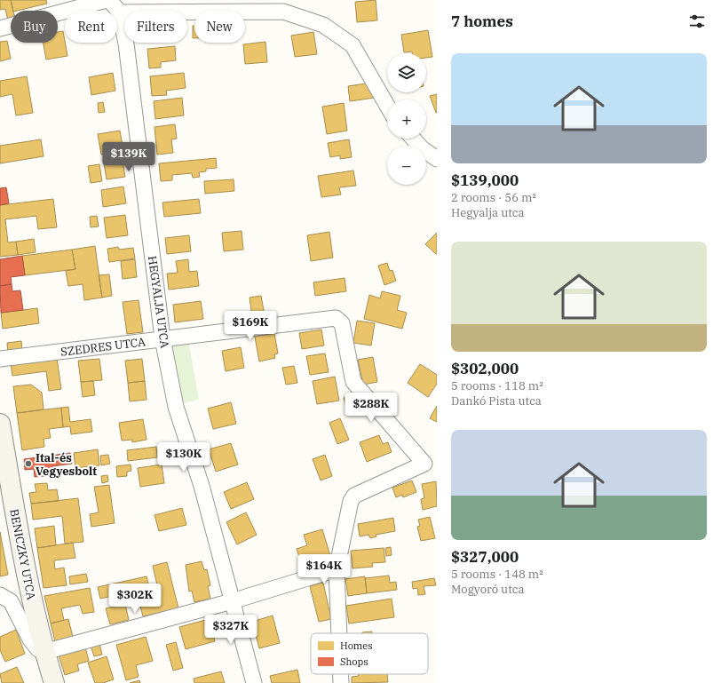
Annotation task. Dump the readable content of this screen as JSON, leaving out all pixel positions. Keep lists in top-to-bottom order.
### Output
{
  "streets": {
    "main road": ["BENICZKY UTCA"],
    "street": ["HEGYALJA UTCA", "SZEDRES UTCA"]
  },
  "crossings": [
    ["HEGYALJA UTCA", "SZEDRES UTCA"]
  ],
  "places": ["Ital-és Vegyesbolt"],
  "legend": ["Homes", "Shops"],
  "page": {
    "heading": "7 homes",
    "chip": [
      "Buy",
      "Rent",
      "Filters",
      "New"
    ],
    "list": [
      {
        "name": "$139,000",
        "note": "2 rooms · 56 m² · Hegyalja utca"
      },
      {
        "name": "$302,000",
        "note": "5 rooms · 118 m² · Dankó Pista utca"
      },
      {
        "name": "$327,000",
        "note": "5 rooms · 148 m² · Mogyoró utca"
      }
    ],
    "map_buttons": ["+", "−"],
    "price": [
      "$139K",
      "$169K",
      "$288K",
      "$130K",
      "$164K",
      "$302K",
      "$327K"
    ]
  }
}
